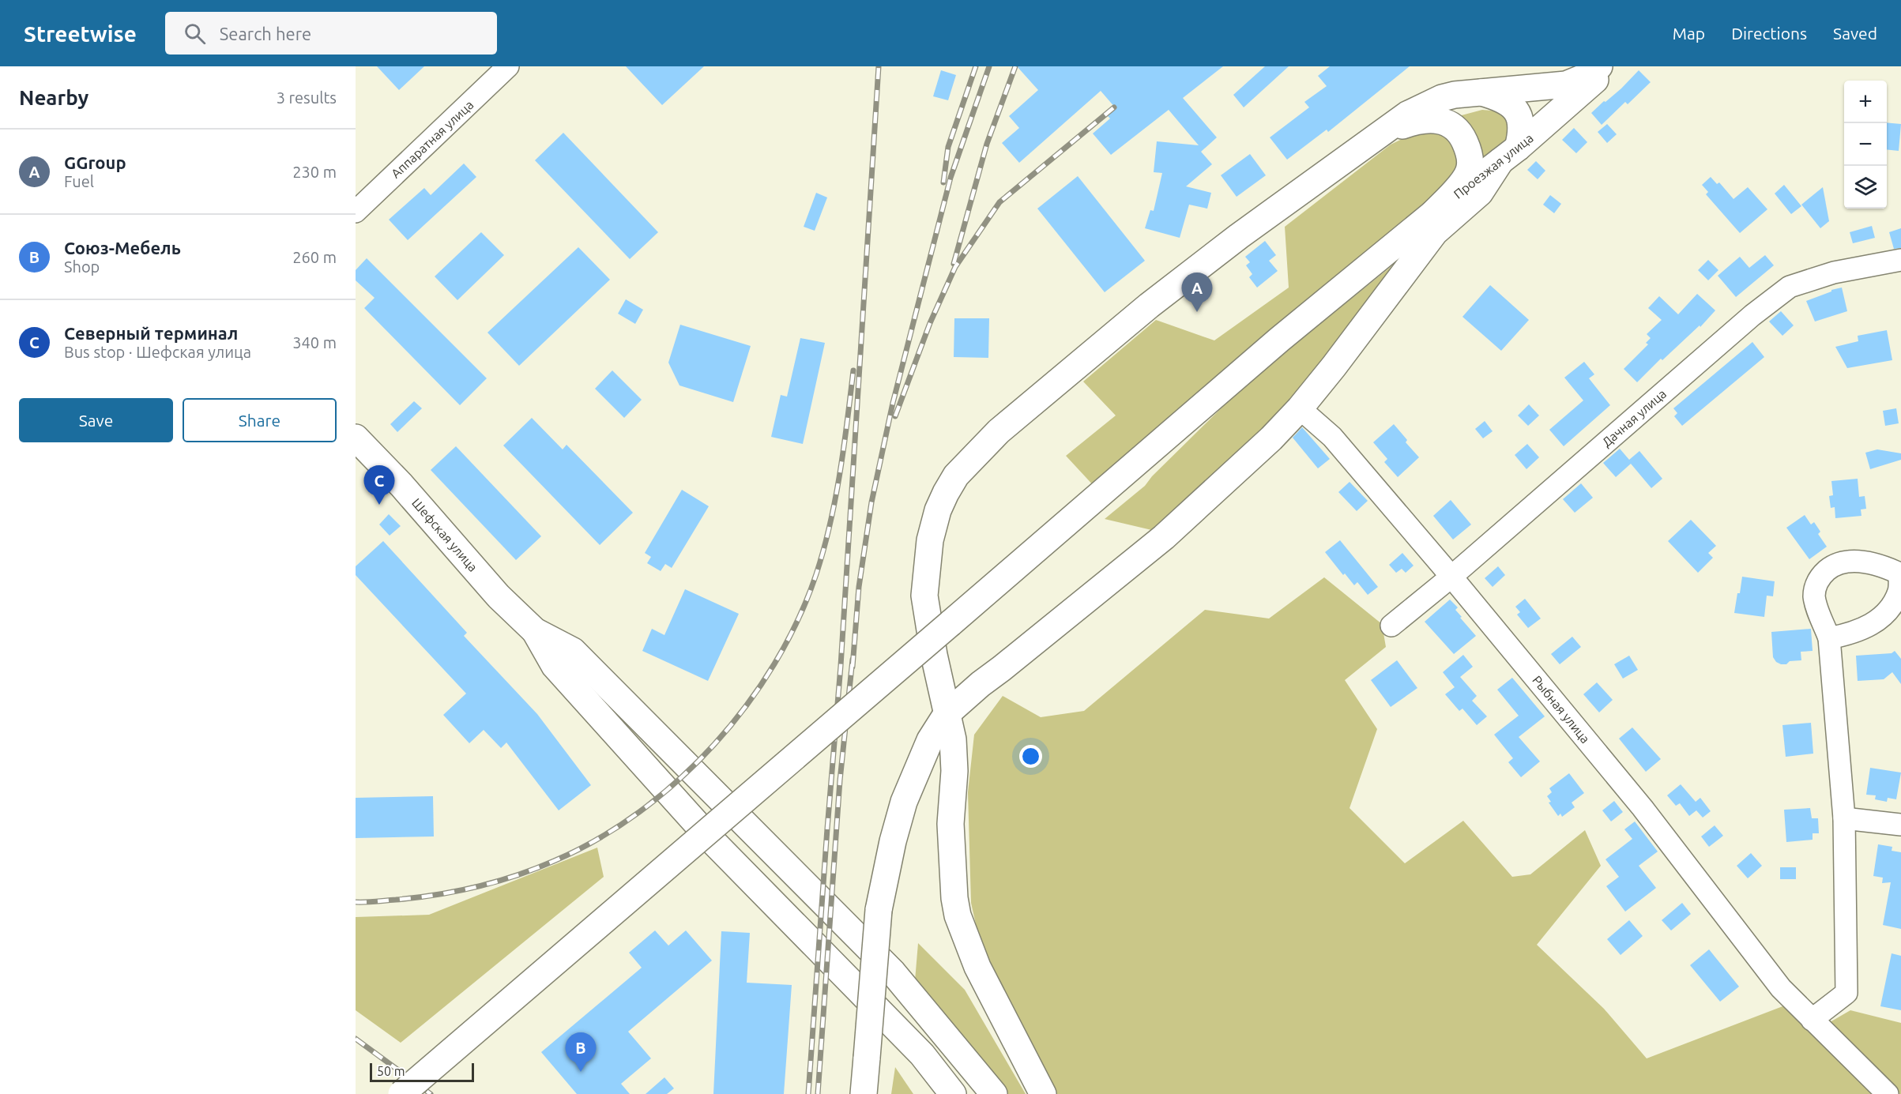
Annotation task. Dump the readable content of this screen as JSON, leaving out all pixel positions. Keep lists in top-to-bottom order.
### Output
{
  "streets": {
    "main road": ["Проезжая улица", "Шефская улица"],
    "street": ["Аппаратная улица", "Дачная улица", "Рыбная улица"]
  },
  "crossings": [
    ["Дачная улица", "Рыбная улица"]
  ],
  "scale_bar": "50 m",
  "page": {
    "header": "Streetwise",
    "search": "Search here",
    "nav": ["Map", "Directions", "Saved"],
    "heading": ["Nearby", "3 results"],
    "map_buttons": ["+", "−"],
    "list": [
      {
        "mark": "A",
        "name": "GGroup",
        "note": "Fuel",
        "value": "230 m"
      },
      {
        "mark": "B",
        "name": "Союз-Мебель",
        "note": "Shop",
        "value": "260 m"
      },
      {
        "mark": "C",
        "name": "Северный терминал",
        "note": "Bus stop · Шефская улица",
        "value": "340 m"
      }
    ],
    "pins": ["A", "C", "B"],
    "buttons": ["Save", "Share"],
    "scale": "50 m"
  }
}
